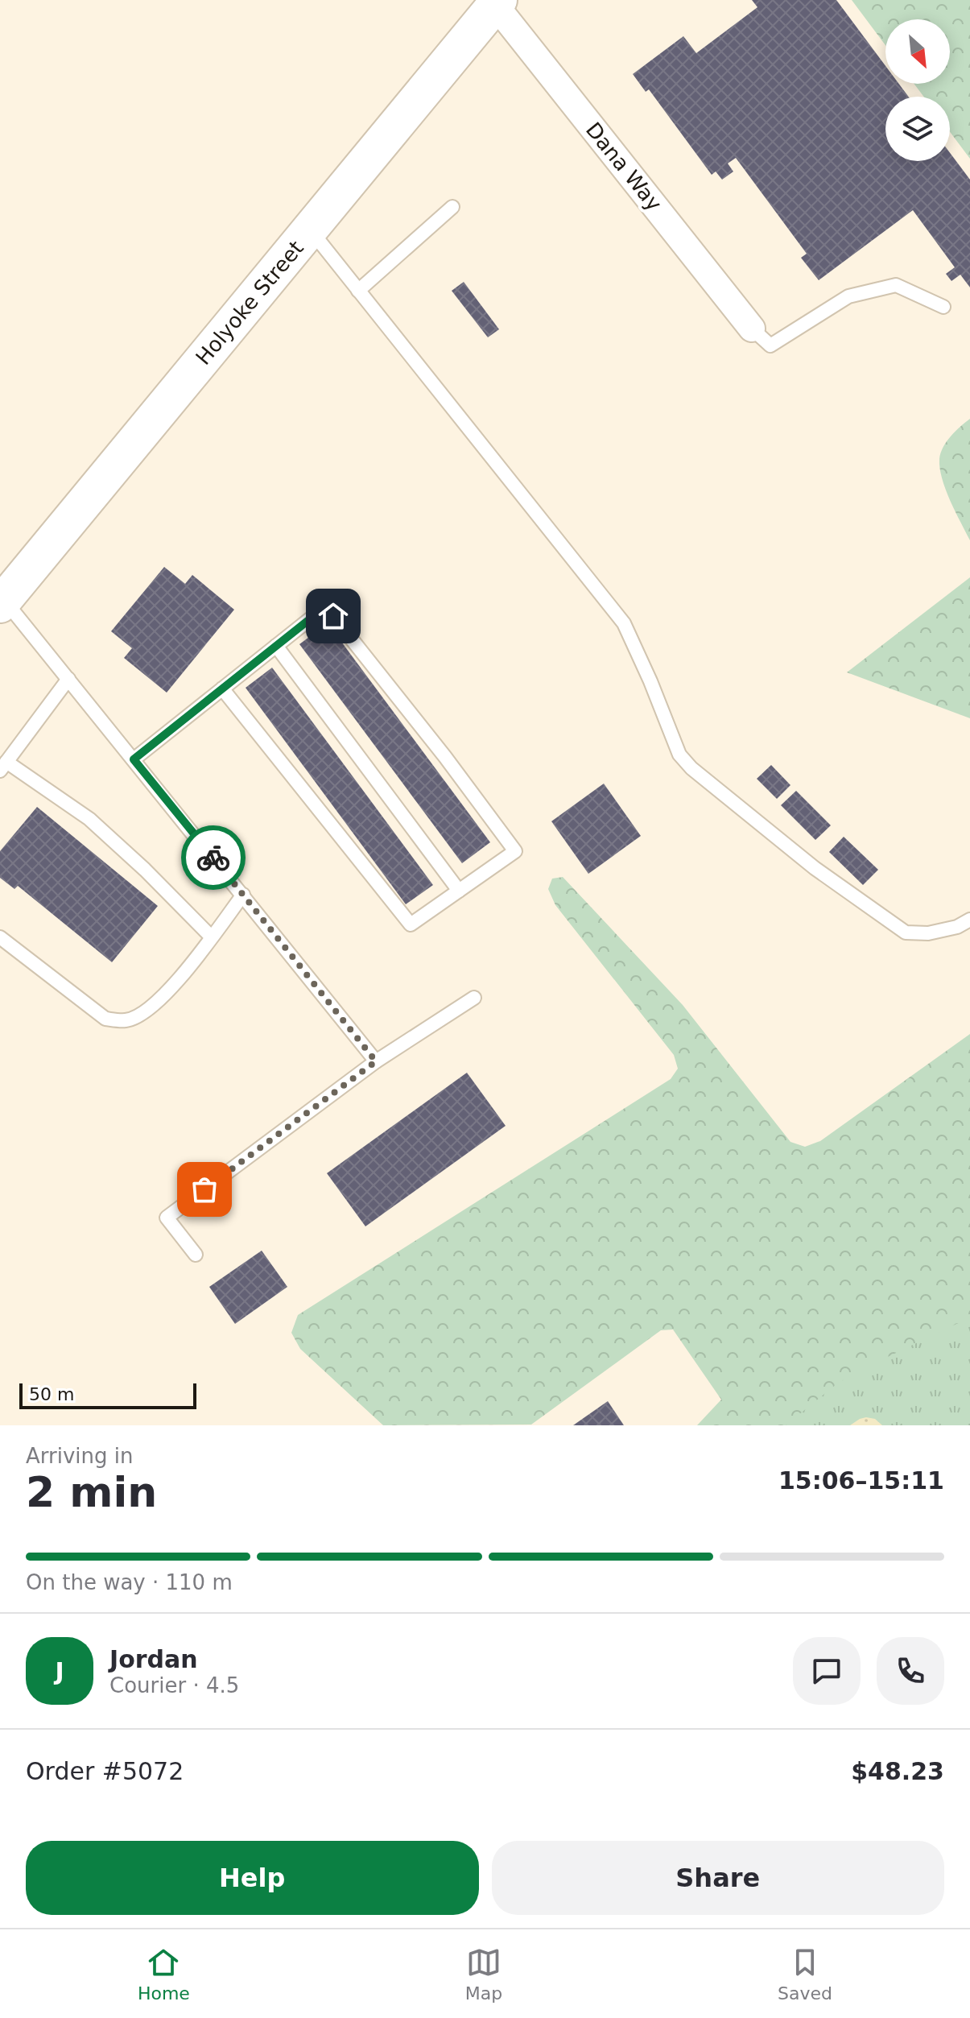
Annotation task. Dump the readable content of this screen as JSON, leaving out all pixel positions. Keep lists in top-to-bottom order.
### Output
{
  "streets": {
    "main road": ["Holyoke Street"],
    "street": ["Dana Way"]
  },
  "crossings": [
    ["Dana Way", "Holyoke Street"]
  ],
  "scale_bar": "50 m",
  "north": "bottom right",
  "page": {
    "scale": "50 m",
    "heading": ["2 min", "Arriving in", "15:06–15:11"],
    "panel": [
      "Jordan",
      "Courier · 4.5",
      "Order #5072",
      "$48.23"
    ],
    "bar": "On the way · 110 m",
    "round": "J",
    "buttons": ["Help", "Share"],
    "tabs": ["Home", "Map", "Saved"]
  }
}
